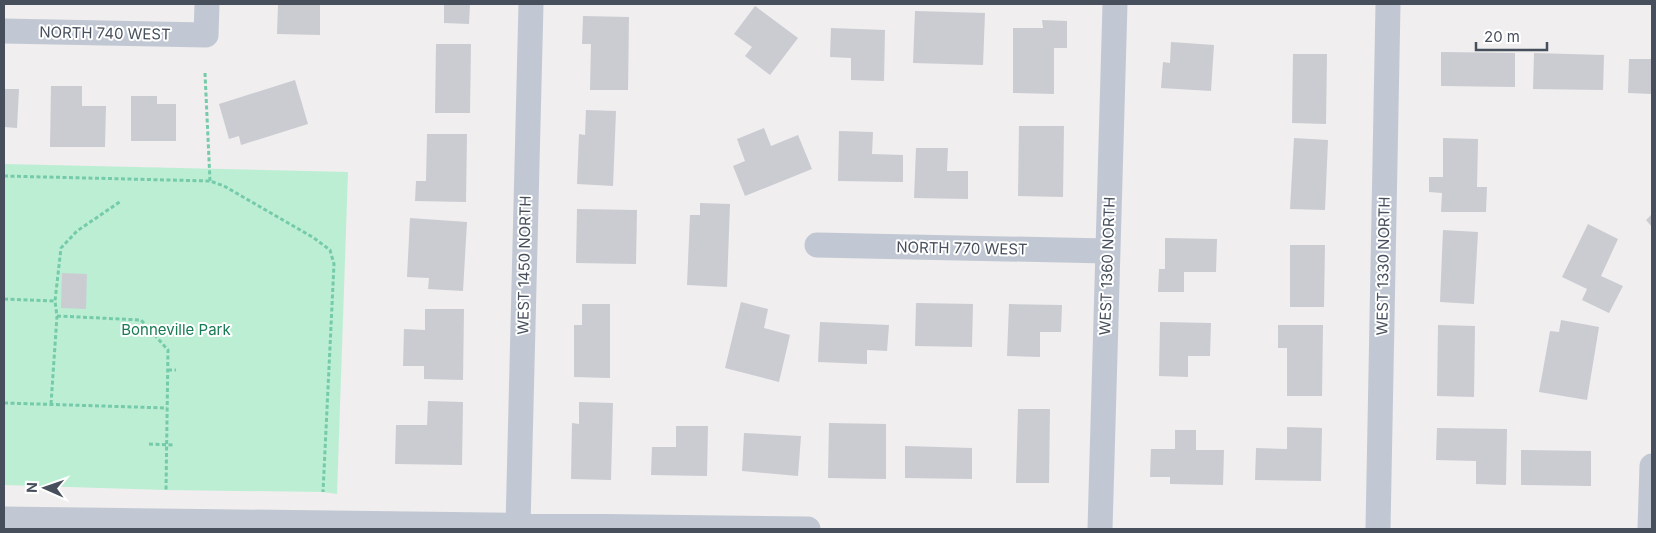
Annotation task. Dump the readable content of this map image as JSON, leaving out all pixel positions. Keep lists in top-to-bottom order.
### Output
{
  "streets": {
    "street": [
      "NORTH 740 WEST",
      "NORTH 770 WEST",
      "WEST 1450 NORTH",
      "WEST 1360 NORTH",
      "WEST 1330 NORTH"
    ]
  },
  "crossings": [
    ["NORTH 770 WEST", "WEST 1360 NORTH"]
  ],
  "parks": ["Bonneville Park"],
  "scale_bar": "20 m",
  "north": "left"
}
